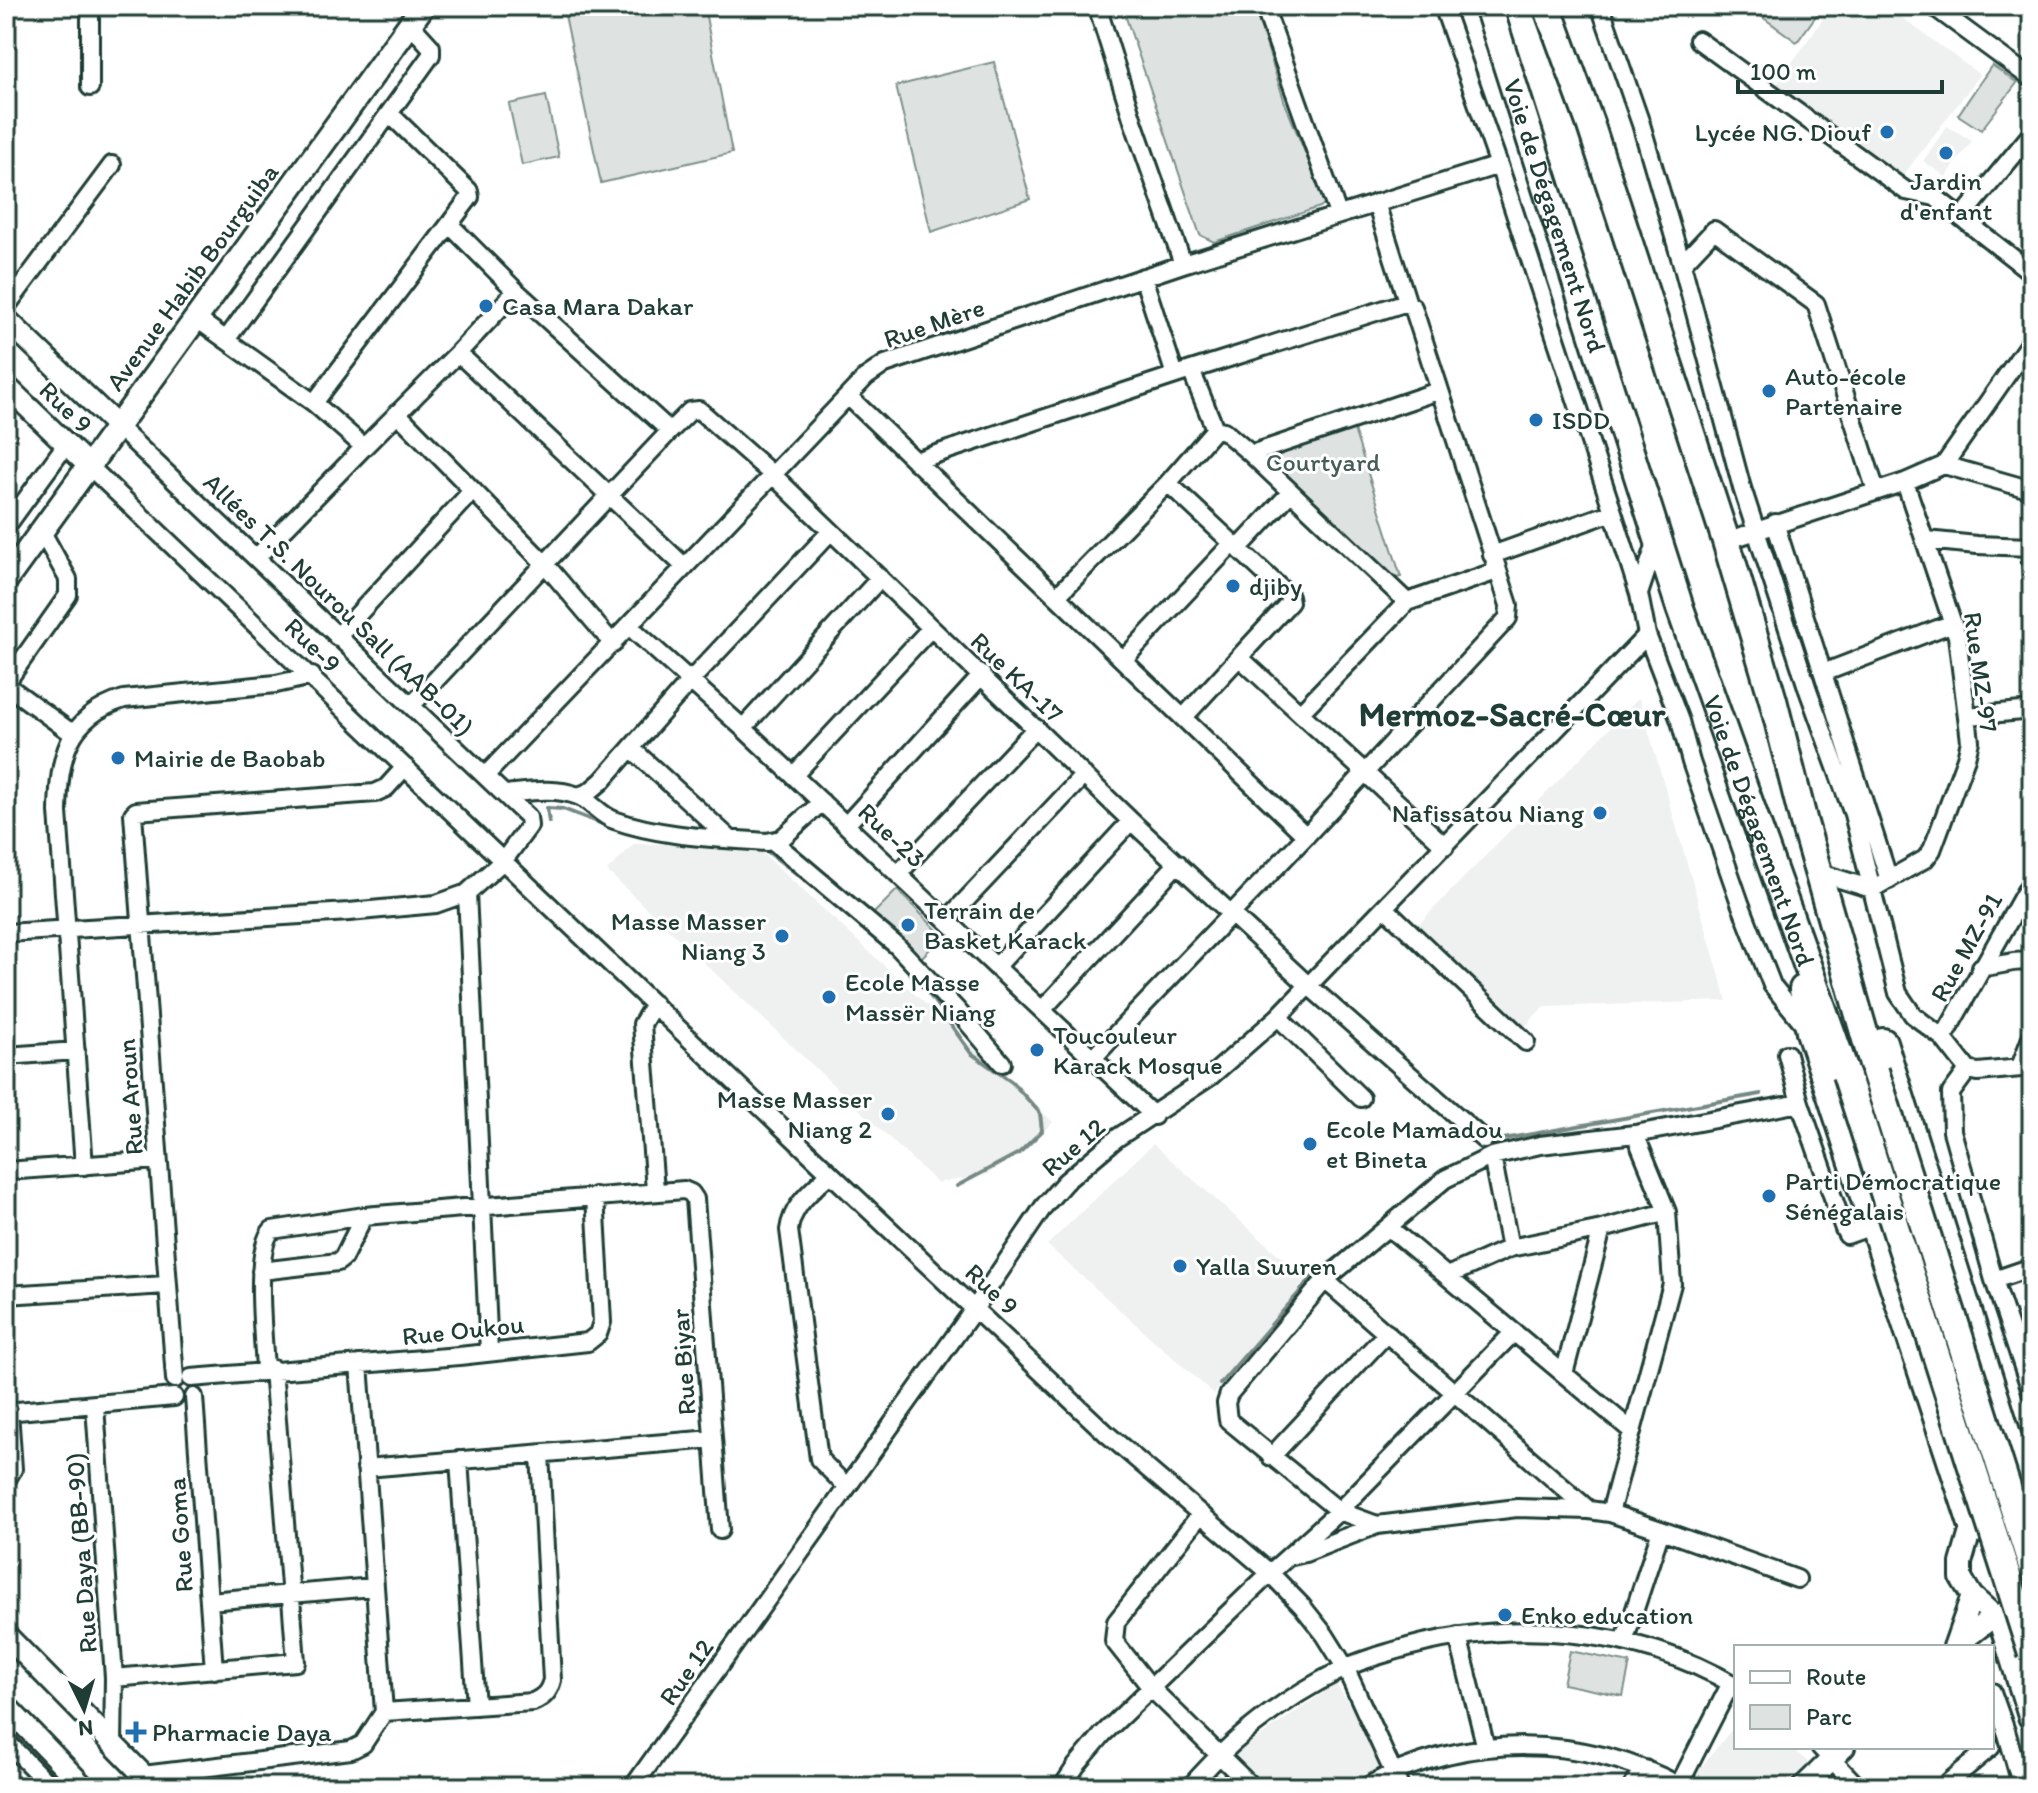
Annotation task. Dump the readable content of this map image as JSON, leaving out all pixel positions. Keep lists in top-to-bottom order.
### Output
{
  "streets": {
    "highway": ["Voie de Dégagement Nord"],
    "main road": ["Avenue Habib Bourguiba"],
    "street": [
      "Rue Mère",
      "Rue 9",
      "Allées T.S. Nourou Sall (AAB-01)",
      "Rue-9",
      "Rue MZ-97",
      "Rue KA-17",
      "Rue-23",
      "Rue MZ-91",
      "Rue Aroun",
      "Rue 12",
      "Rue Oukou",
      "Rue Biyar",
      "Rue Goma",
      "Rue Daya (BB-90)"
    ]
  },
  "crossings": [
    ["Avenue Habib Bourguiba", "Rue 9"],
    ["Avenue Habib Bourguiba", "Allées T.S. Nourou Sall (AAB-01)"],
    ["Avenue Habib Bourguiba", "Rue-9"],
    ["Rue Mère", "Allées T.S. Nourou Sall (AAB-01)"],
    ["Rue Mère", "Rue KA-17"],
    ["Rue Mère", "Rue-23"],
    ["Rue 9", "Allées T.S. Nourou Sall (AAB-01)"],
    ["Rue 9", "Rue-9"],
    ["Rue 9", "Rue 12"],
    ["Allées T.S. Nourou Sall (AAB-01)", "Rue-9"],
    ["Rue-9", "Rue Aroun"],
    ["Rue KA-17", "Rue 12"],
    ["Rue-23", "Rue 12"],
    ["Rue Aroun", "Rue Oukou"],
    ["Rue Aroun", "Rue Goma"],
    ["Rue Oukou", "Rue Goma"]
  ],
  "districts": ["Mermoz-Sacré-Cœur"],
  "parks": ["Courtyard"],
  "places": {
    "other": [
      "Lycée NG. Diouf",
      "Jardin d'enfant",
      "Casa Mara Dakar",
      "Auto-école Partenaire",
      "ISDD",
      "djiby",
      "Mairie de Baobab",
      "Nafissatou Niang",
      "Terrain de Basket Karack",
      "Masse Masser Niang 3",
      "Ecole Masse Massër Niang",
      "Toucouleur Karack Mosque",
      "Masse Masser Niang 2",
      "Ecole Mamadou et Bineta",
      "Parti Démocratique Sénégalais",
      "Yalla Suuren",
      "Enko education"
    ],
    "health": ["Pharmacie Daya"]
  },
  "legend": ["Route", "Parc"],
  "scale_bar": "100 m",
  "north": "bottom"
}
